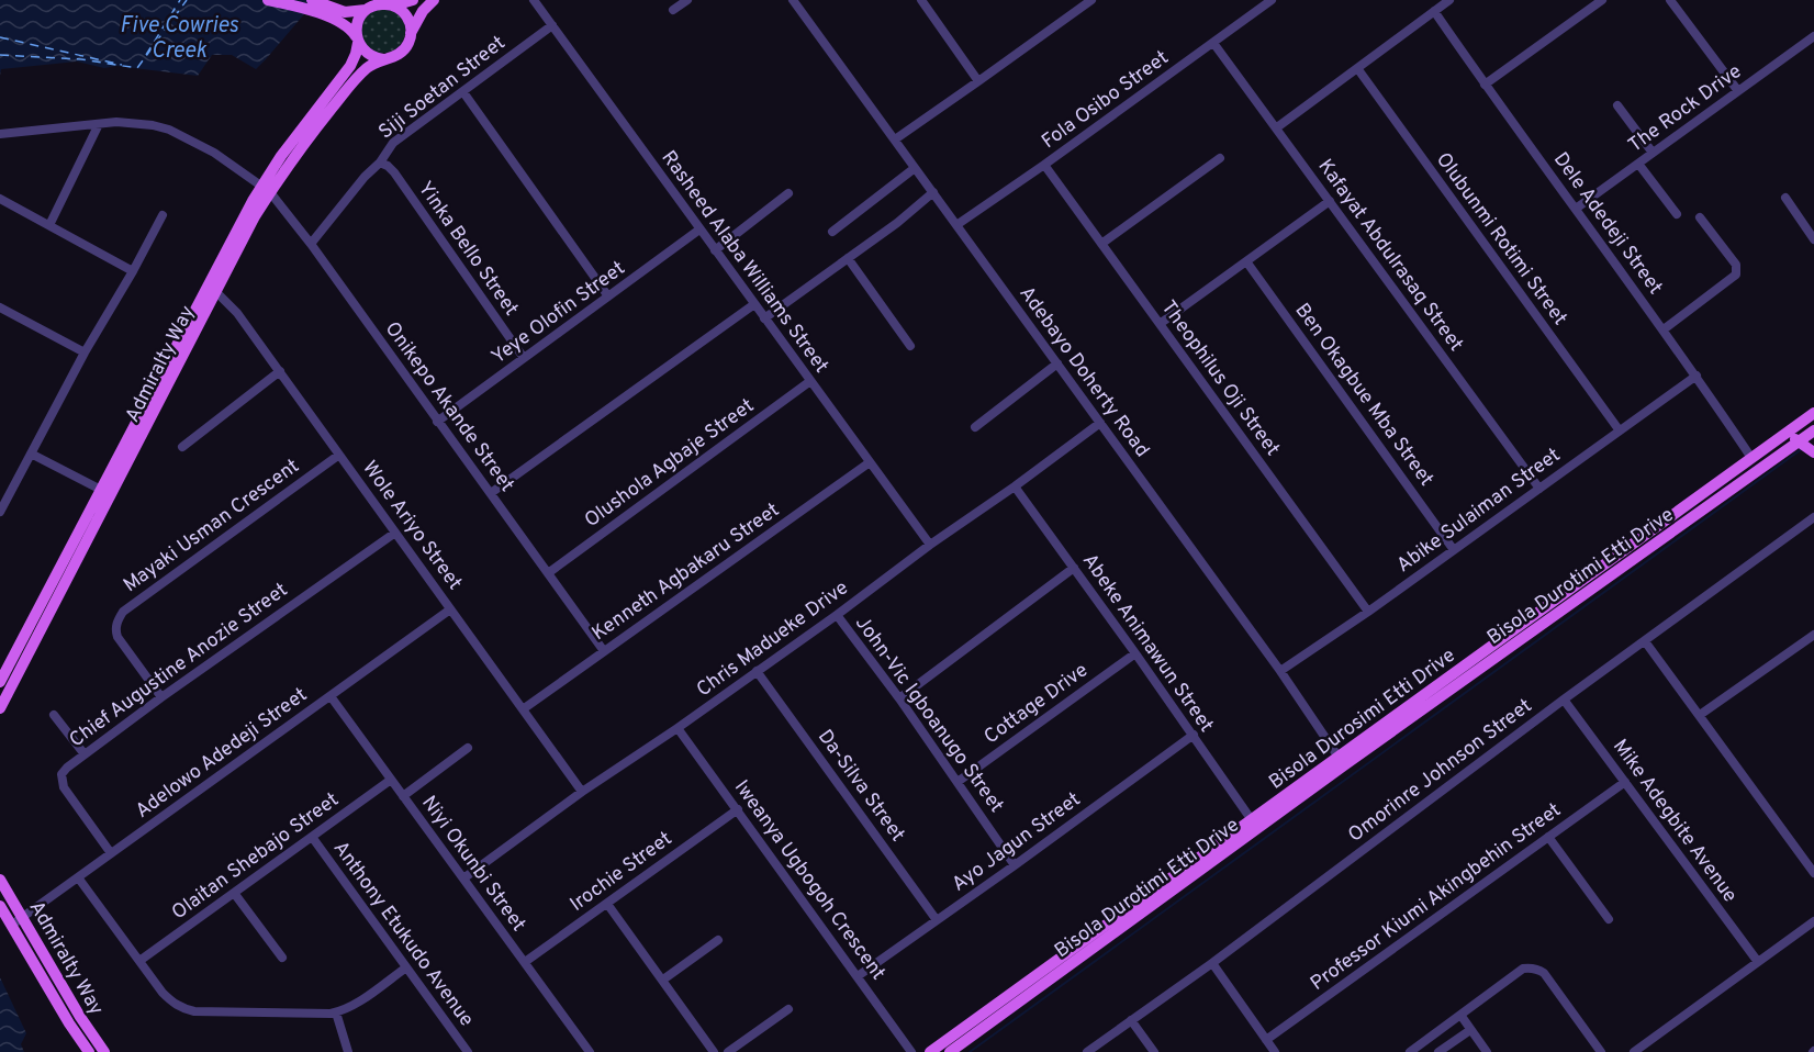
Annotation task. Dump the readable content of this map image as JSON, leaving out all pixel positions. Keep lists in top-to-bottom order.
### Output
{
  "streets": {
    "main road": ["Admiralty Way", "Bisola Durotimi Etti Drive", "Bisola Durosimi Etti Drive"],
    "street": [
      "Siji Soetan Street",
      "Fola Osibo Street",
      "The Rock Drive",
      "Dele Adedeji Street",
      "Olubunmi Rotimi Street",
      "Yinka Bello Street",
      "Kafayat Abdulrasaq Street",
      "Rasheed Alaba Williams Street",
      "Yeye Olofin Street",
      "Adebayo Doherty Road",
      "Theophilus Oji Street",
      "Ben Okagbue Mba Street",
      "Onikepo Akande Street",
      "Olushola Agbaje Street",
      "Abike Sulaiman Street",
      "Mayaki Usman Crescent",
      "Wole Ariyo Street",
      "Kenneth Agbakaru Street",
      "Chris Madueke Drive",
      "Abeke Animawun Street",
      "Chief Augustine Anozie Street",
      "Cottage Drive",
      "John-Vic Igboanugo Street",
      "Adelowo Adedeji Street",
      "Omorinre Johnson Street",
      "Da-Silva Street",
      "Mike Adegbite Avenue",
      "Ayo Jagun Street",
      "Olaitan Shebajo Street",
      "Niyi Okunbi Street",
      "Irochie Street",
      "Iweanya Ugbogoh Crescent",
      "Professor Kiumi Akingbehin Street",
      "Anthony Etukudo Avenue"
    ]
  },
  "crossings": [
    ["Siji Soetan Street", "Yinka Bello Street"],
    ["Siji Soetan Street", "Rasheed Alaba Williams Street"],
    ["Siji Soetan Street", "Onikepo Akande Street"],
    ["Fola Osibo Street", "Kafayat Abdulrasaq Street"],
    ["Fola Osibo Street", "Adebayo Doherty Road"],
    ["Fola Osibo Street", "Theophilus Oji Street"],
    ["The Rock Drive", "Dele Adedeji Street"],
    ["Dele Adedeji Street", "Abike Sulaiman Street"],
    ["Dele Adedeji Street", "Bisola Durosimi Etti Drive"],
    ["Olubunmi Rotimi Street", "Abike Sulaiman Street"],
    ["Yinka Bello Street", "Yeye Olofin Street"],
    ["Kafayat Abdulrasaq Street", "Abike Sulaiman Street"],
    ["Rasheed Alaba Williams Street", "Yeye Olofin Street"],
    ["Rasheed Alaba Williams Street", "Olushola Agbaje Street"],
    ["Rasheed Alaba Williams Street", "Kenneth Agbakaru Street"],
    ["Rasheed Alaba Williams Street", "Chris Madueke Drive"],
    ["Yeye Olofin Street", "Onikepo Akande Street"],
    ["Admiralty Way", "Onikepo Akande Street"],
    ["Admiralty Way", "Wole Ariyo Street"],
    ["Admiralty Way", "Adelowo Adedeji Street"],
    ["Adebayo Doherty Road", "Abike Sulaiman Street"],
    ["Adebayo Doherty Road", "Bisola Durotimi Etti Drive"],
    ["Adebayo Doherty Road", "Chris Madueke Drive"],
    ["Adebayo Doherty Road", "Bisola Durosimi Etti Drive"],
    ["Theophilus Oji Street", "Abike Sulaiman Street"],
    ["Ben Okagbue Mba Street", "Abike Sulaiman Street"],
    ["Onikepo Akande Street", "Olushola Agbaje Street"],
    ["Onikepo Akande Street", "Kenneth Agbakaru Street"],
    ["Mayaki Usman Crescent", "Wole Ariyo Street"],
    ["Mayaki Usman Crescent", "Chief Augustine Anozie Street"],
    ["Wole Ariyo Street", "Kenneth Agbakaru Street"],
    ["Wole Ariyo Street", "Chris Madueke Drive"],
    ["Wole Ariyo Street", "Chief Augustine Anozie Street"],
    ["Wole Ariyo Street", "Adelowo Adedeji Street"],
    ["Bisola Durotimi Etti Drive", "Bisola Durosimi Etti Drive"],
    ["Chris Madueke Drive", "Abeke Animawun Street"],
    ["Chris Madueke Drive", "John-Vic Igboanugo Street"],
    ["Chris Madueke Drive", "Da-Silva Street"],
    ["Chris Madueke Drive", "Niyi Okunbi Street"],
    ["Chris Madueke Drive", "Iweanya Ugbogoh Crescent"],
    ["Abeke Animawun Street", "Cottage Drive"],
    ["Abeke Animawun Street", "Bisola Durosimi Etti Drive"],
    ["Abeke Animawun Street", "Ayo Jagun Street"],
    ["Chief Augustine Anozie Street", "Adelowo Adedeji Street"],
    ["Cottage Drive", "John-Vic Igboanugo Street"],
    ["John-Vic Igboanugo Street", "Ayo Jagun Street"],
    ["Adelowo Adedeji Street", "Niyi Okunbi Street"],
    ["Omorinre Johnson Street", "Mike Adegbite Avenue"],
    ["Da-Silva Street", "Ayo Jagun Street"],
    ["Mike Adegbite Avenue", "Professor Kiumi Akingbehin Street"],
    ["Ayo Jagun Street", "Iweanya Ugbogoh Crescent"],
    ["Olaitan Shebajo Street", "Niyi Okunbi Street"],
    ["Olaitan Shebajo Street", "Anthony Etukudo Avenue"],
    ["Niyi Okunbi Street", "Irochie Street"],
    ["Irochie Street", "Iweanya Ugbogoh Crescent"]
  ],
  "water": ["Five Cowries Creek"]
}
